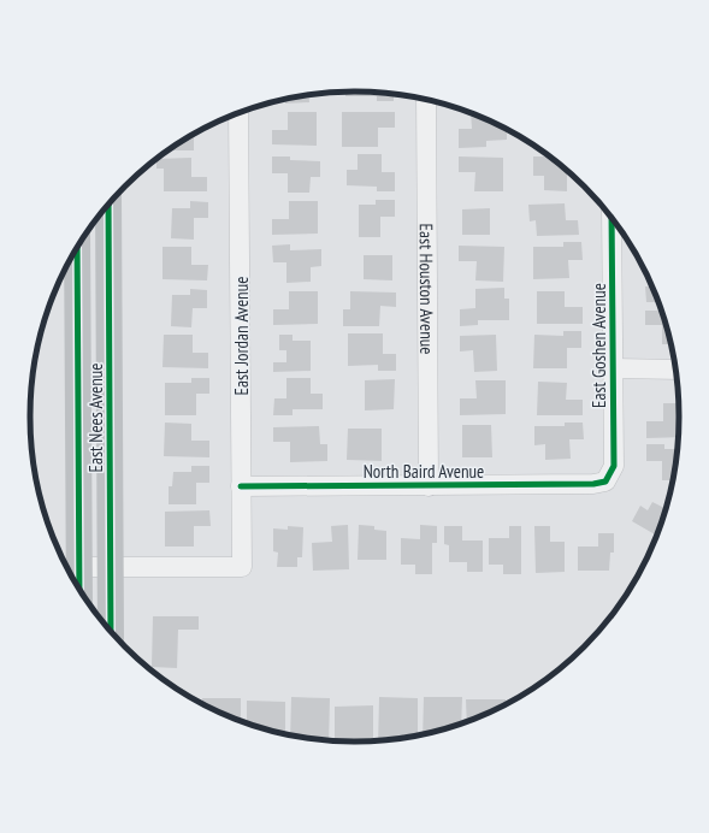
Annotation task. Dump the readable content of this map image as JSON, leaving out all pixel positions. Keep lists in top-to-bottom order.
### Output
{
  "streets": {
    "main road": ["East Nees Avenue"],
    "street": [
      "East Houston Avenue",
      "East Jordan Avenue",
      "East Goshen Avenue",
      "North Baird Avenue"
    ]
  },
  "crossings": [
    ["East Houston Avenue", "North Baird Avenue"],
    ["East Jordan Avenue", "East Nees Avenue"],
    ["East Jordan Avenue", "North Baird Avenue"],
    ["East Goshen Avenue", "North Baird Avenue"]
  ]
}
